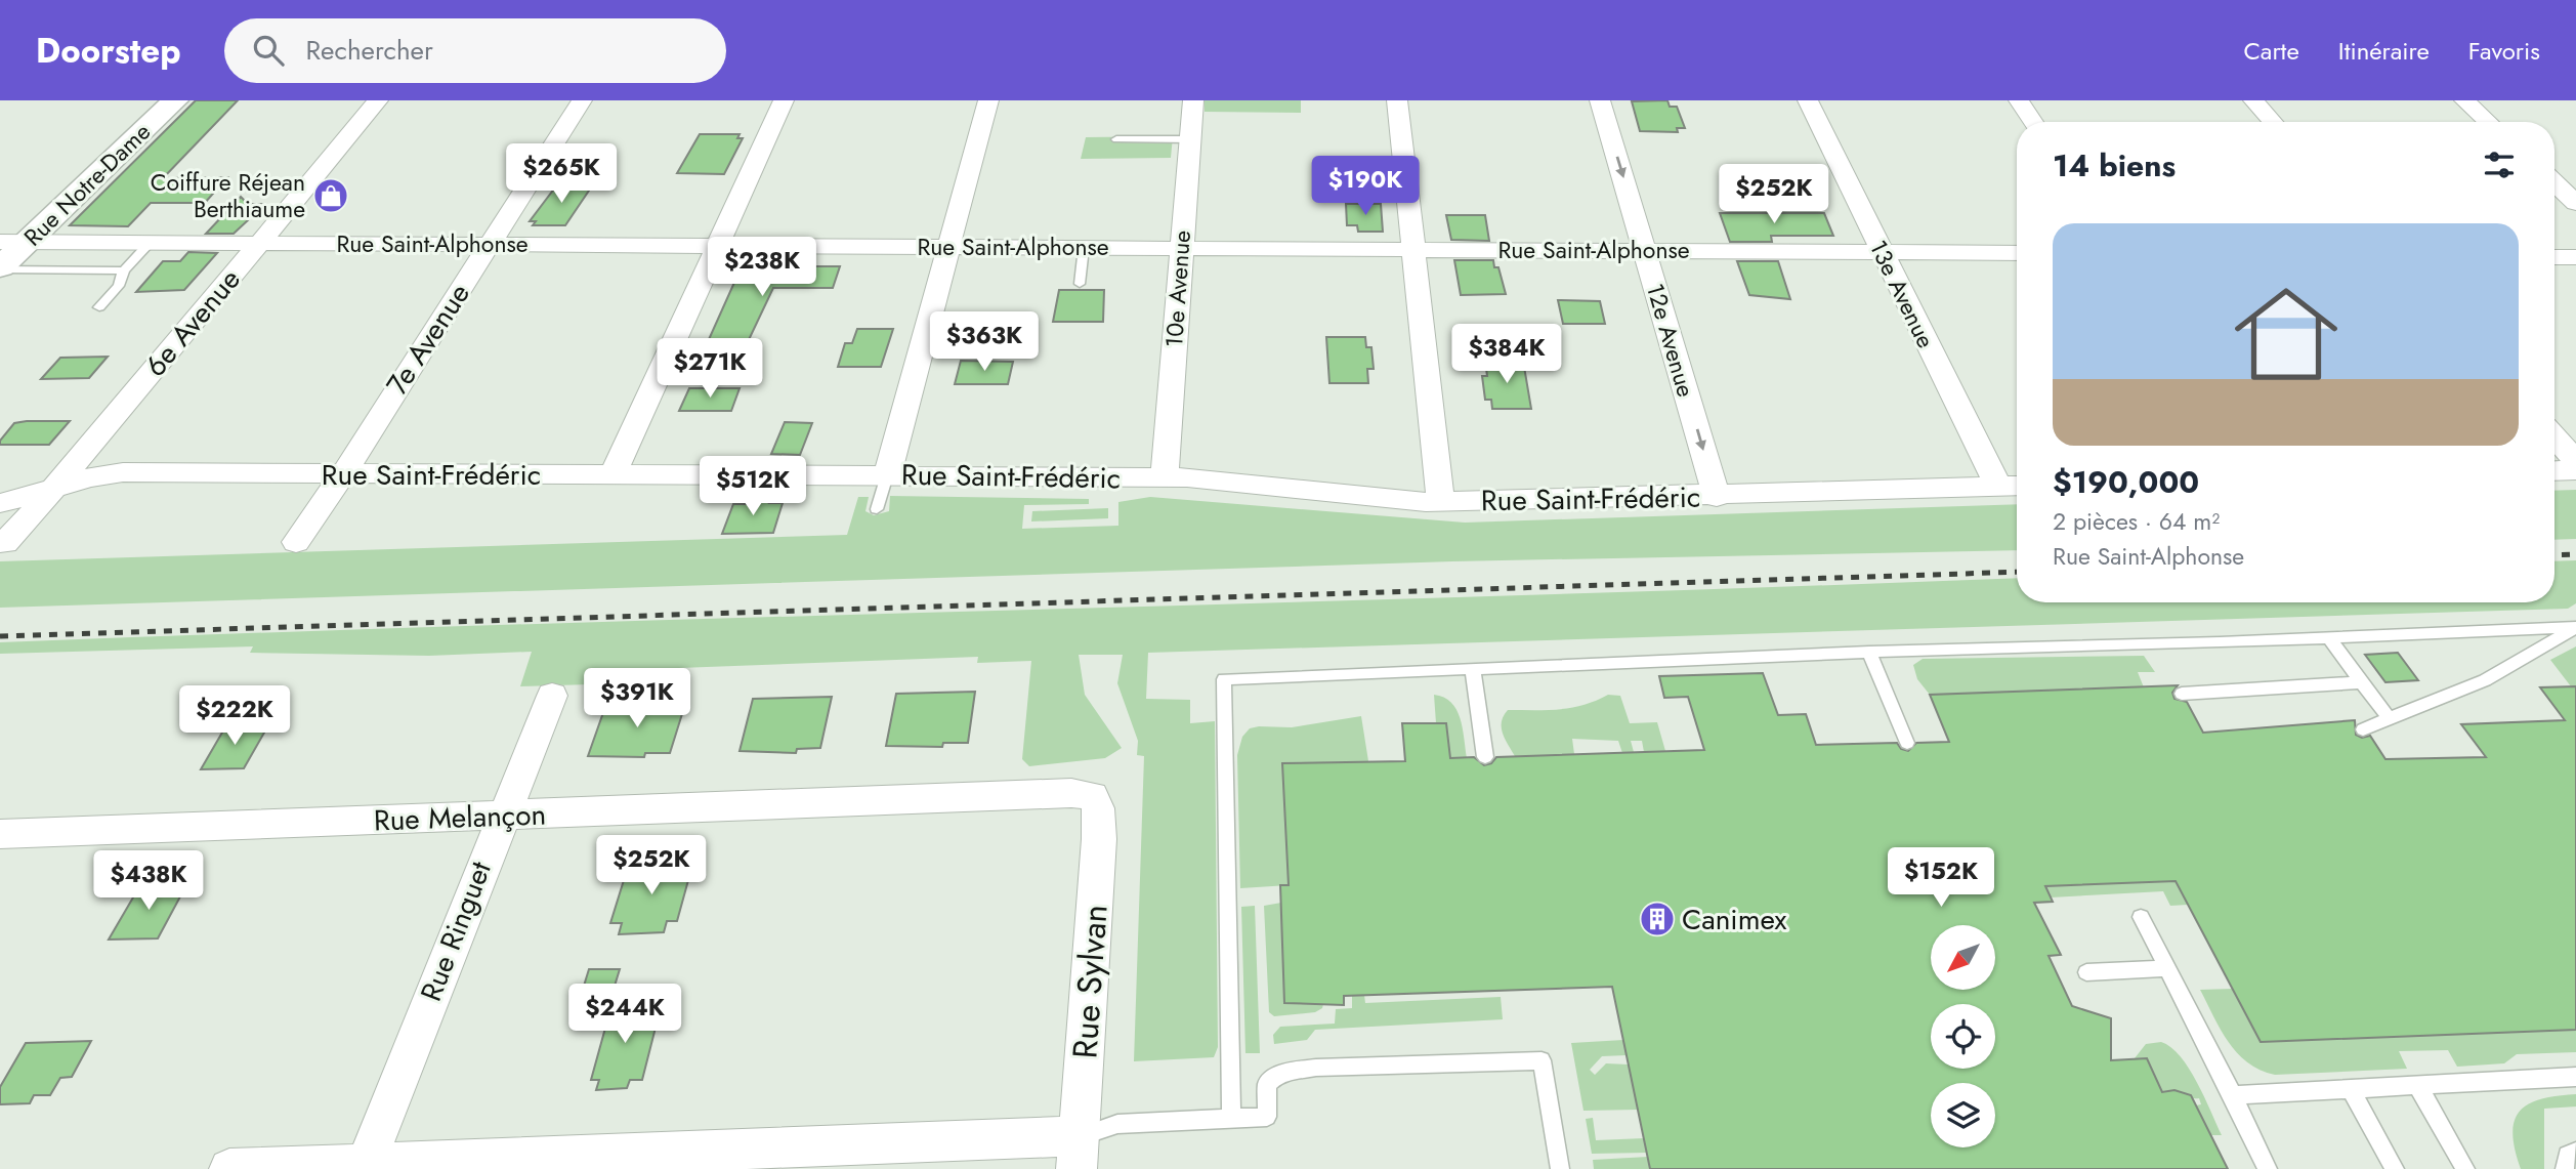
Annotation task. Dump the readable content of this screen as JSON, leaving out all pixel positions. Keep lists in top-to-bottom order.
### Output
{
  "streets": {
    "street": [
      "Rue Notre-Dame",
      "Rue Saint-Alphonse",
      "10e Avenue",
      "13e Avenue",
      "6e Avenue",
      "7e Avenue",
      "12e Avenue",
      "Rue Saint-Frédéric",
      "Rue Melançon",
      "Rue Ringuet",
      "Rue Sylvan"
    ]
  },
  "crossings": [
    ["Rue Notre-Dame", "Rue Saint-Alphonse"],
    ["Rue Saint-Alphonse", "10e Avenue"],
    ["Rue Saint-Alphonse", "13e Avenue"],
    ["Rue Saint-Alphonse", "6e Avenue"],
    ["Rue Saint-Alphonse", "7e Avenue"],
    ["Rue Saint-Alphonse", "12e Avenue"],
    ["10e Avenue", "Rue Saint-Frédéric"],
    ["13e Avenue", "Rue Saint-Frédéric"],
    ["6e Avenue", "Rue Saint-Frédéric"],
    ["7e Avenue", "Rue Saint-Frédéric"],
    ["12e Avenue", "Rue Saint-Frédéric"],
    ["Rue Melançon", "Rue Ringuet"],
    ["Rue Melançon", "Rue Sylvan"]
  ],
  "places": {
    "shop": ["Coiffure Réjean Berthiaume"],
    "building": ["Canimex"]
  },
  "north": "bottom left",
  "page": {
    "header": "Doorstep",
    "search": "Rechercher",
    "nav": ["Carte", "Itinéraire", "Favoris"],
    "heading": "14 biens",
    "price": [
      "$265K",
      "$190K",
      "$252K",
      "$238K",
      "$363K",
      "$384K",
      "$271K",
      "$512K",
      "$391K",
      "$222K",
      "$252K",
      "$152K",
      "$438K",
      "$244K"
    ],
    "list": [
      {
        "name": "$190,000",
        "note": "2 pièces · 64 m² · Rue Saint-Alphonse"
      }
    ]
  }
}
